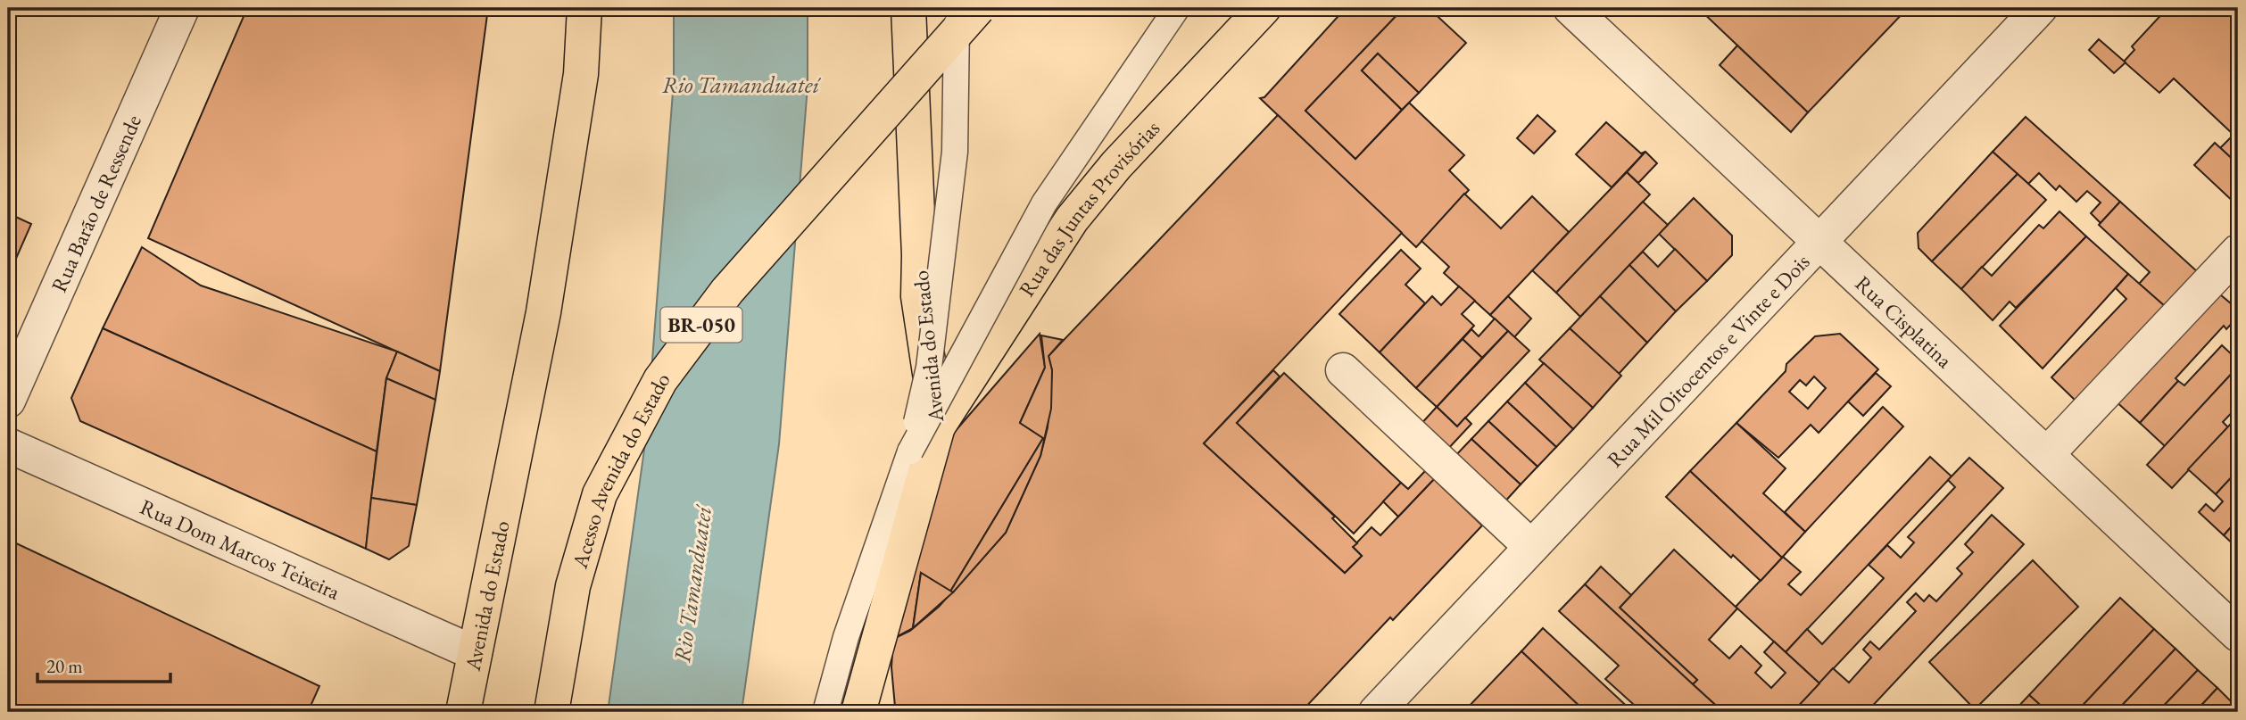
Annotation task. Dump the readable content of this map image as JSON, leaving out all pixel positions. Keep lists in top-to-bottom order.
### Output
{
  "streets": {
    "highway": [
      "Rua das Juntas Provisórias",
      "BR-050",
      "Avenida do Estado",
      "Acesso Avenida do Estado"
    ],
    "street": [
      "Rua Barão de Ressende",
      "Rua Cisplatina",
      "Rua Mil Oitocentos e Vinte e Dois",
      "Rua Dom Marcos Teixeira"
    ]
  },
  "crossings": [
    ["Rua das Juntas Provisórias", "Avenida do Estado"],
    ["Rua Cisplatina", "Rua Mil Oitocentos e Vinte e Dois"],
    ["Avenida do Estado", "Rua Dom Marcos Teixeira"]
  ],
  "water": ["Rio Tamanduateí"],
  "scale_bar": "20 m"
}
